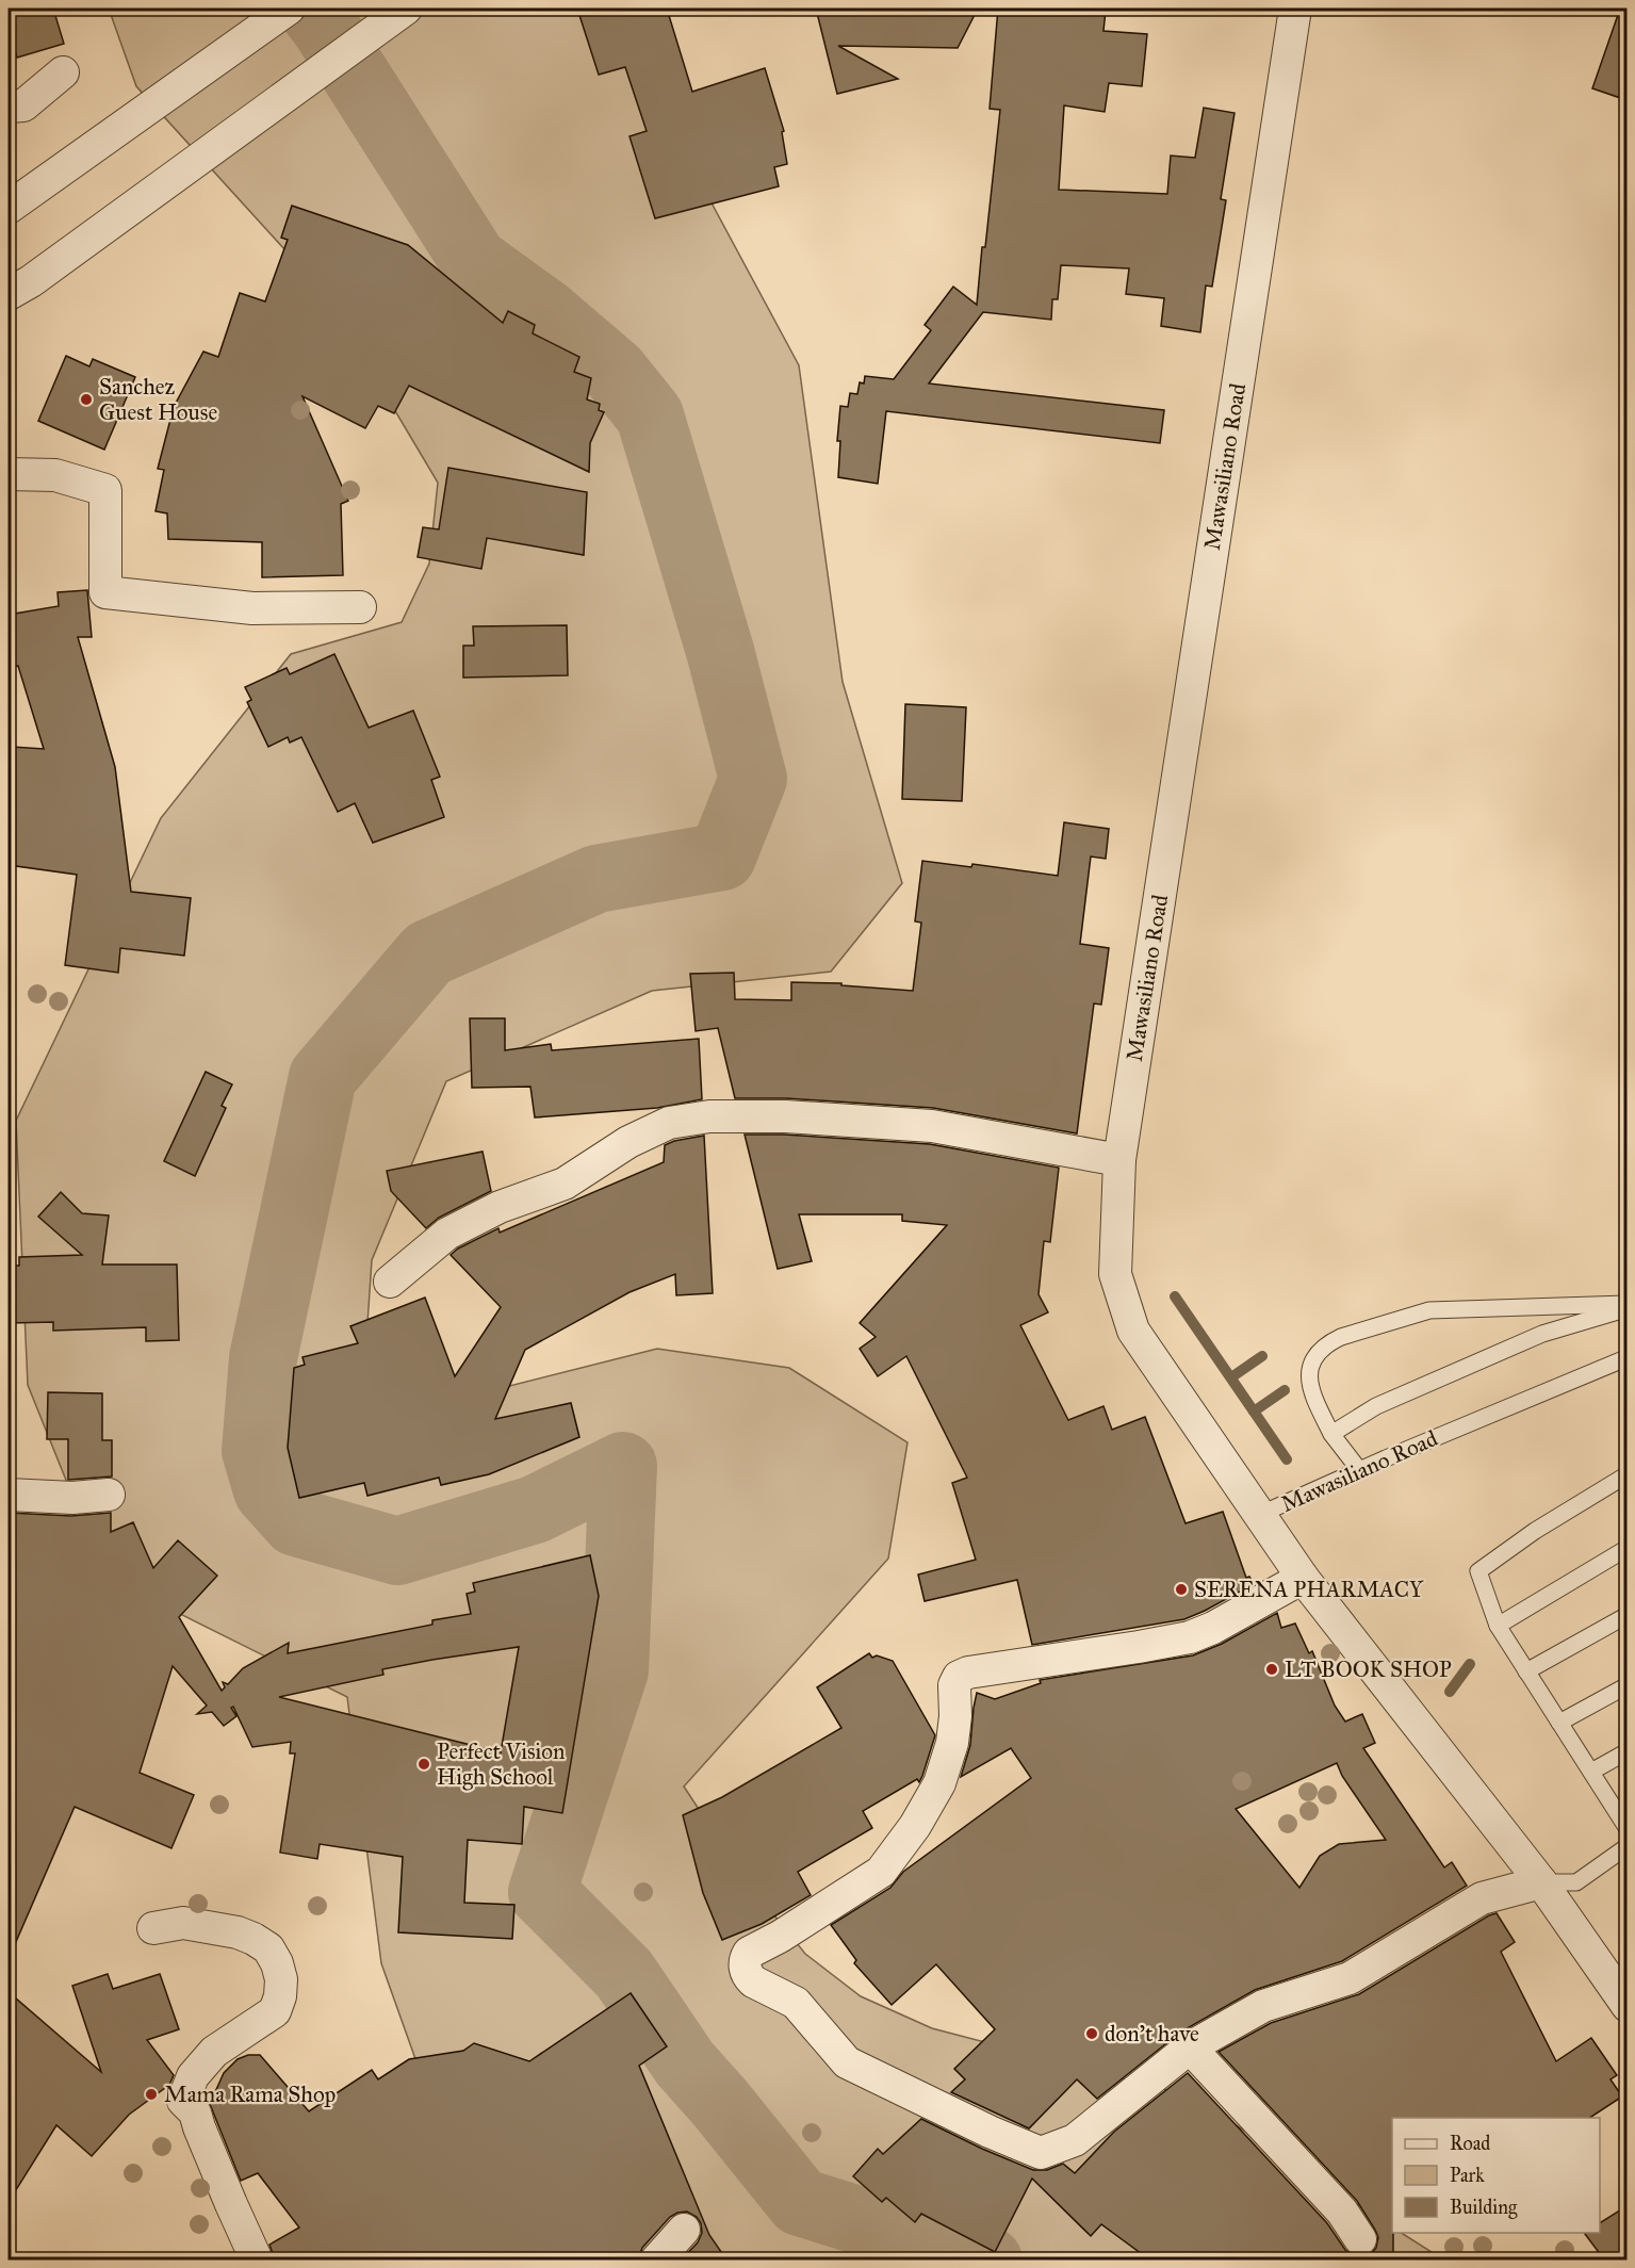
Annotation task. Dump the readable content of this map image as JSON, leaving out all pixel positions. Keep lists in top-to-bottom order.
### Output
{
  "streets": {
    "street": ["Mawasiliano Road"]
  },
  "places": [
    "Sanchez Guest House",
    "SERENA PHARMACY",
    "LT BOOK SHOP",
    "Perfect Vision High School",
    "don't have",
    "Mama Rama Shop"
  ],
  "legend": ["Road", "Park", "Building"]
}
